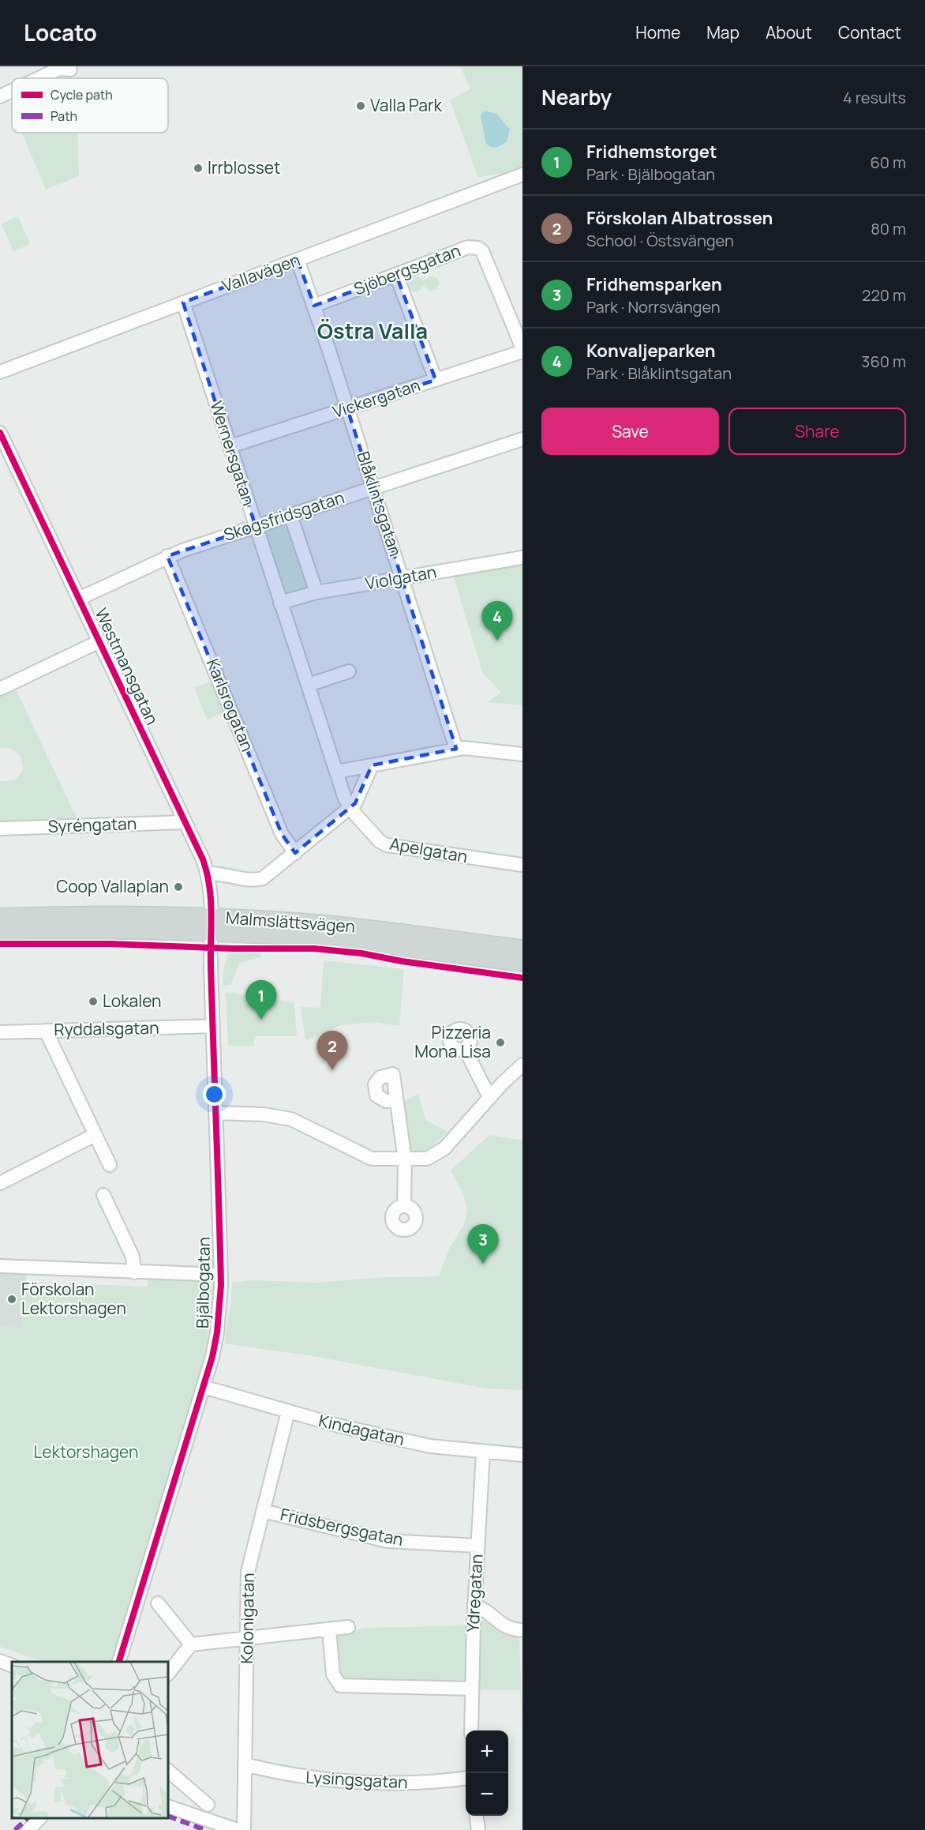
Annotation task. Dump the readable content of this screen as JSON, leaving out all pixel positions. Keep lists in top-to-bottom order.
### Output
{
  "streets": {
    "main road": ["Malmslättsvägen"],
    "street": [
      "Sjöbergsgatan",
      "Vallavägen",
      "Vickergatan",
      "Wernersgatan",
      "Blåklintsgatan",
      "Skogsfridsgatan",
      "Violgatan",
      "Westmansgatan",
      "Karlsrogatan",
      "Syréngatan",
      "Apelgatan",
      "Ryddalsgatan",
      "Bjälbogatan",
      "Kindagatan",
      "Fridsbergsgatan",
      "Ydregatan",
      "Kolonigatan",
      "Lysingsgatan"
    ]
  },
  "crossings": [
    ["Sjöbergsgatan", "Vickergatan"],
    ["Sjöbergsgatan", "Blåklintsgatan"],
    ["Vallavägen", "Wernersgatan"],
    ["Vallavägen", "Blåklintsgatan"],
    ["Vickergatan", "Wernersgatan"],
    ["Vickergatan", "Blåklintsgatan"],
    ["Wernersgatan", "Skogsfridsgatan"],
    ["Wernersgatan", "Violgatan"],
    ["Wernersgatan", "Apelgatan"],
    ["Blåklintsgatan", "Skogsfridsgatan"],
    ["Blåklintsgatan", "Violgatan"],
    ["Skogsfridsgatan", "Westmansgatan"],
    ["Skogsfridsgatan", "Karlsrogatan"],
    ["Westmansgatan", "Syréngatan"],
    ["Westmansgatan", "Malmslättsvägen"],
    ["Westmansgatan", "Bjälbogatan"],
    ["Malmslättsvägen", "Bjälbogatan"],
    ["Ryddalsgatan", "Bjälbogatan"],
    ["Bjälbogatan", "Kindagatan"],
    ["Kindagatan", "Ydregatan"],
    ["Kindagatan", "Kolonigatan"],
    ["Fridsbergsgatan", "Ydregatan"],
    ["Fridsbergsgatan", "Kolonigatan"],
    ["Kolonigatan", "Lysingsgatan"]
  ],
  "districts": ["Östra Valla"],
  "parks": ["Lektorshagen"],
  "places": [
    "Valla Park",
    "Irrblosset",
    "Coop Vallaplan",
    "Lokalen",
    "Pizzeria Mona Lisa",
    "Förskolan Lektorshagen"
  ],
  "legend": ["Cycle path", "Path"],
  "page": {
    "header": "Locato",
    "nav": [
      "Home",
      "Map",
      "About",
      "Contact"
    ],
    "heading": ["Nearby", "4 results"],
    "list": [
      {
        "mark": "1",
        "name": "Fridhemstorget",
        "note": "Park · Bjälbogatan",
        "value": "60 m"
      },
      {
        "mark": "2",
        "name": "Förskolan Albatrossen",
        "note": "School · Östsvängen",
        "value": "80 m"
      },
      {
        "mark": "3",
        "name": "Fridhemsparken",
        "note": "Park · Norrsvängen",
        "value": "220 m"
      },
      {
        "mark": "4",
        "name": "Konvaljeparken",
        "note": "Park · Blåklintsgatan",
        "value": "360 m"
      }
    ],
    "buttons": ["Save", "Share"],
    "pins": [
      "4",
      "1",
      "2",
      "3"
    ],
    "map_buttons": ["+", "−"]
  }
}
